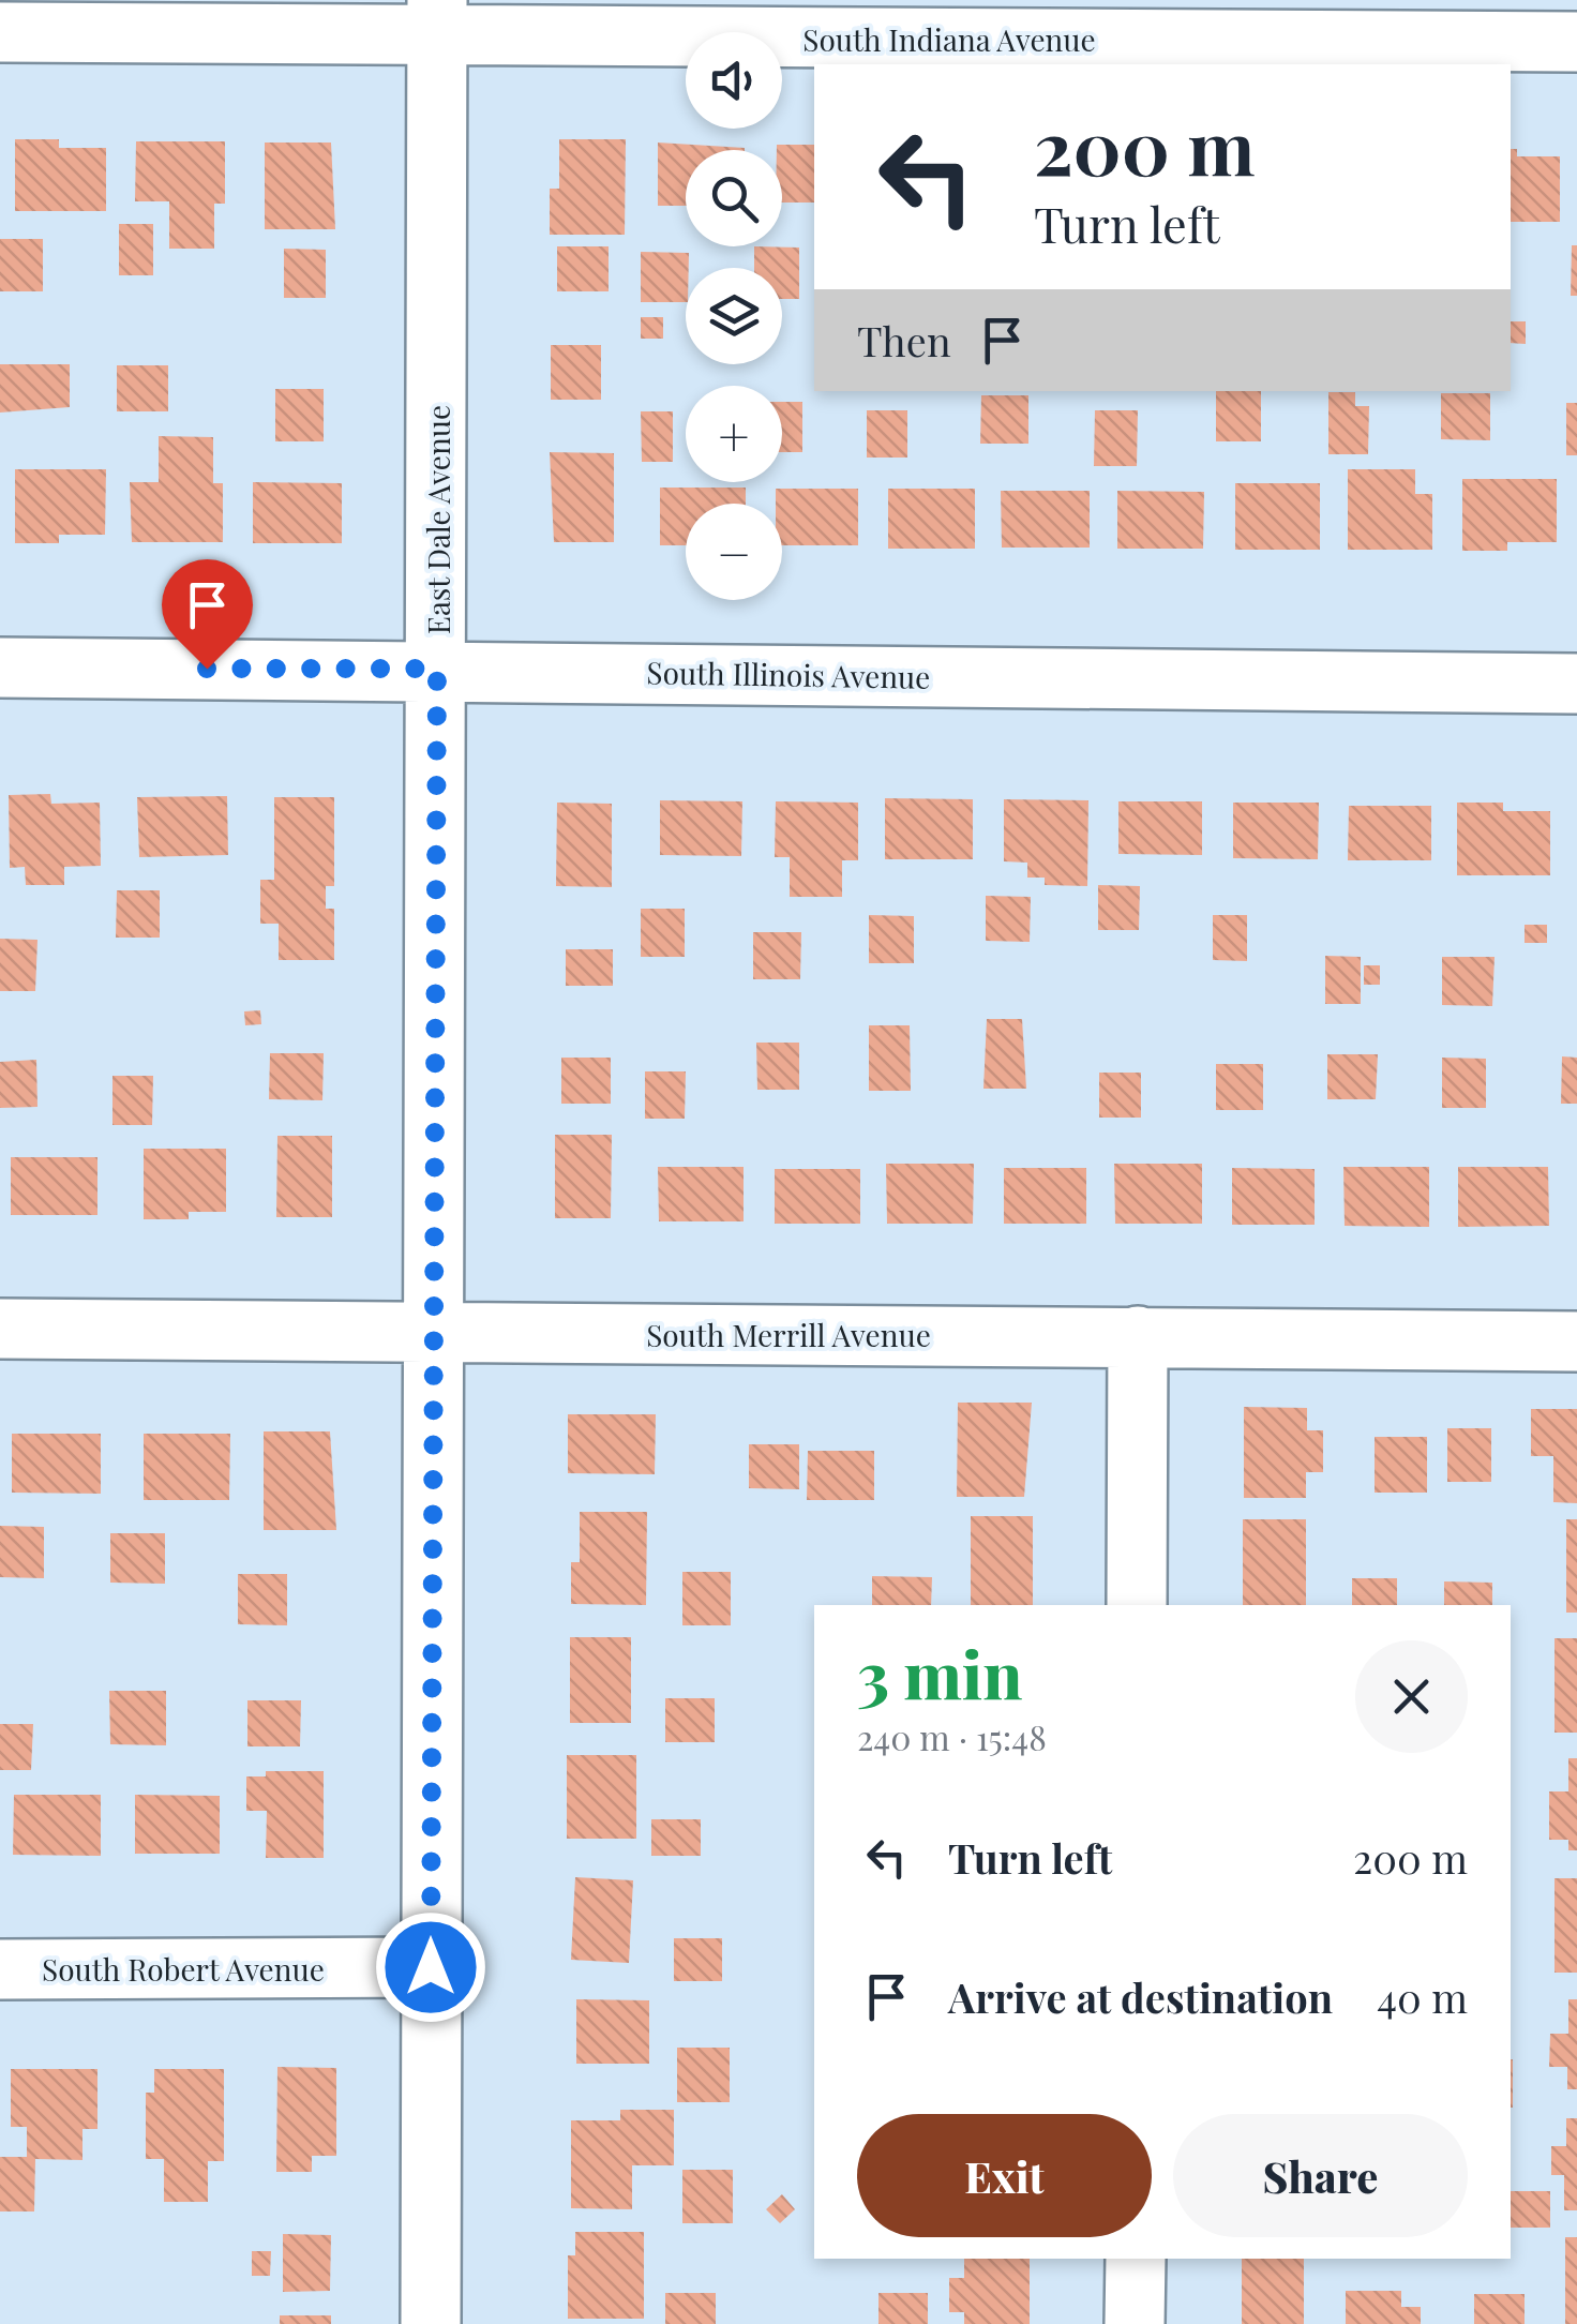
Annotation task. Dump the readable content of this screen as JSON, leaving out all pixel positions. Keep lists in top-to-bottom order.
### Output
{
  "streets": {
    "street": [
      "South Indiana Avenue",
      "East Dale Avenue",
      "South Illinois Avenue",
      "South Merrill Avenue",
      "South Robert Avenue"
    ]
  },
  "crossings": [
    ["South Indiana Avenue", "East Dale Avenue"],
    ["East Dale Avenue", "South Illinois Avenue"],
    ["East Dale Avenue", "South Merrill Avenue"],
    ["East Dale Avenue", "South Robert Avenue"]
  ],
  "page": {
    "map_buttons": ["+", "−"],
    "turn": ["200 m", "Turn left"],
    "then": "Then",
    "heading": ["3 min", "240 m · 15:48"],
    "list": [
      {
        "name": "Turn left",
        "value": "200 m"
      },
      {
        "name": "Arrive at destination",
        "value": "40 m"
      }
    ],
    "buttons": ["Exit", "Share"]
  }
}
